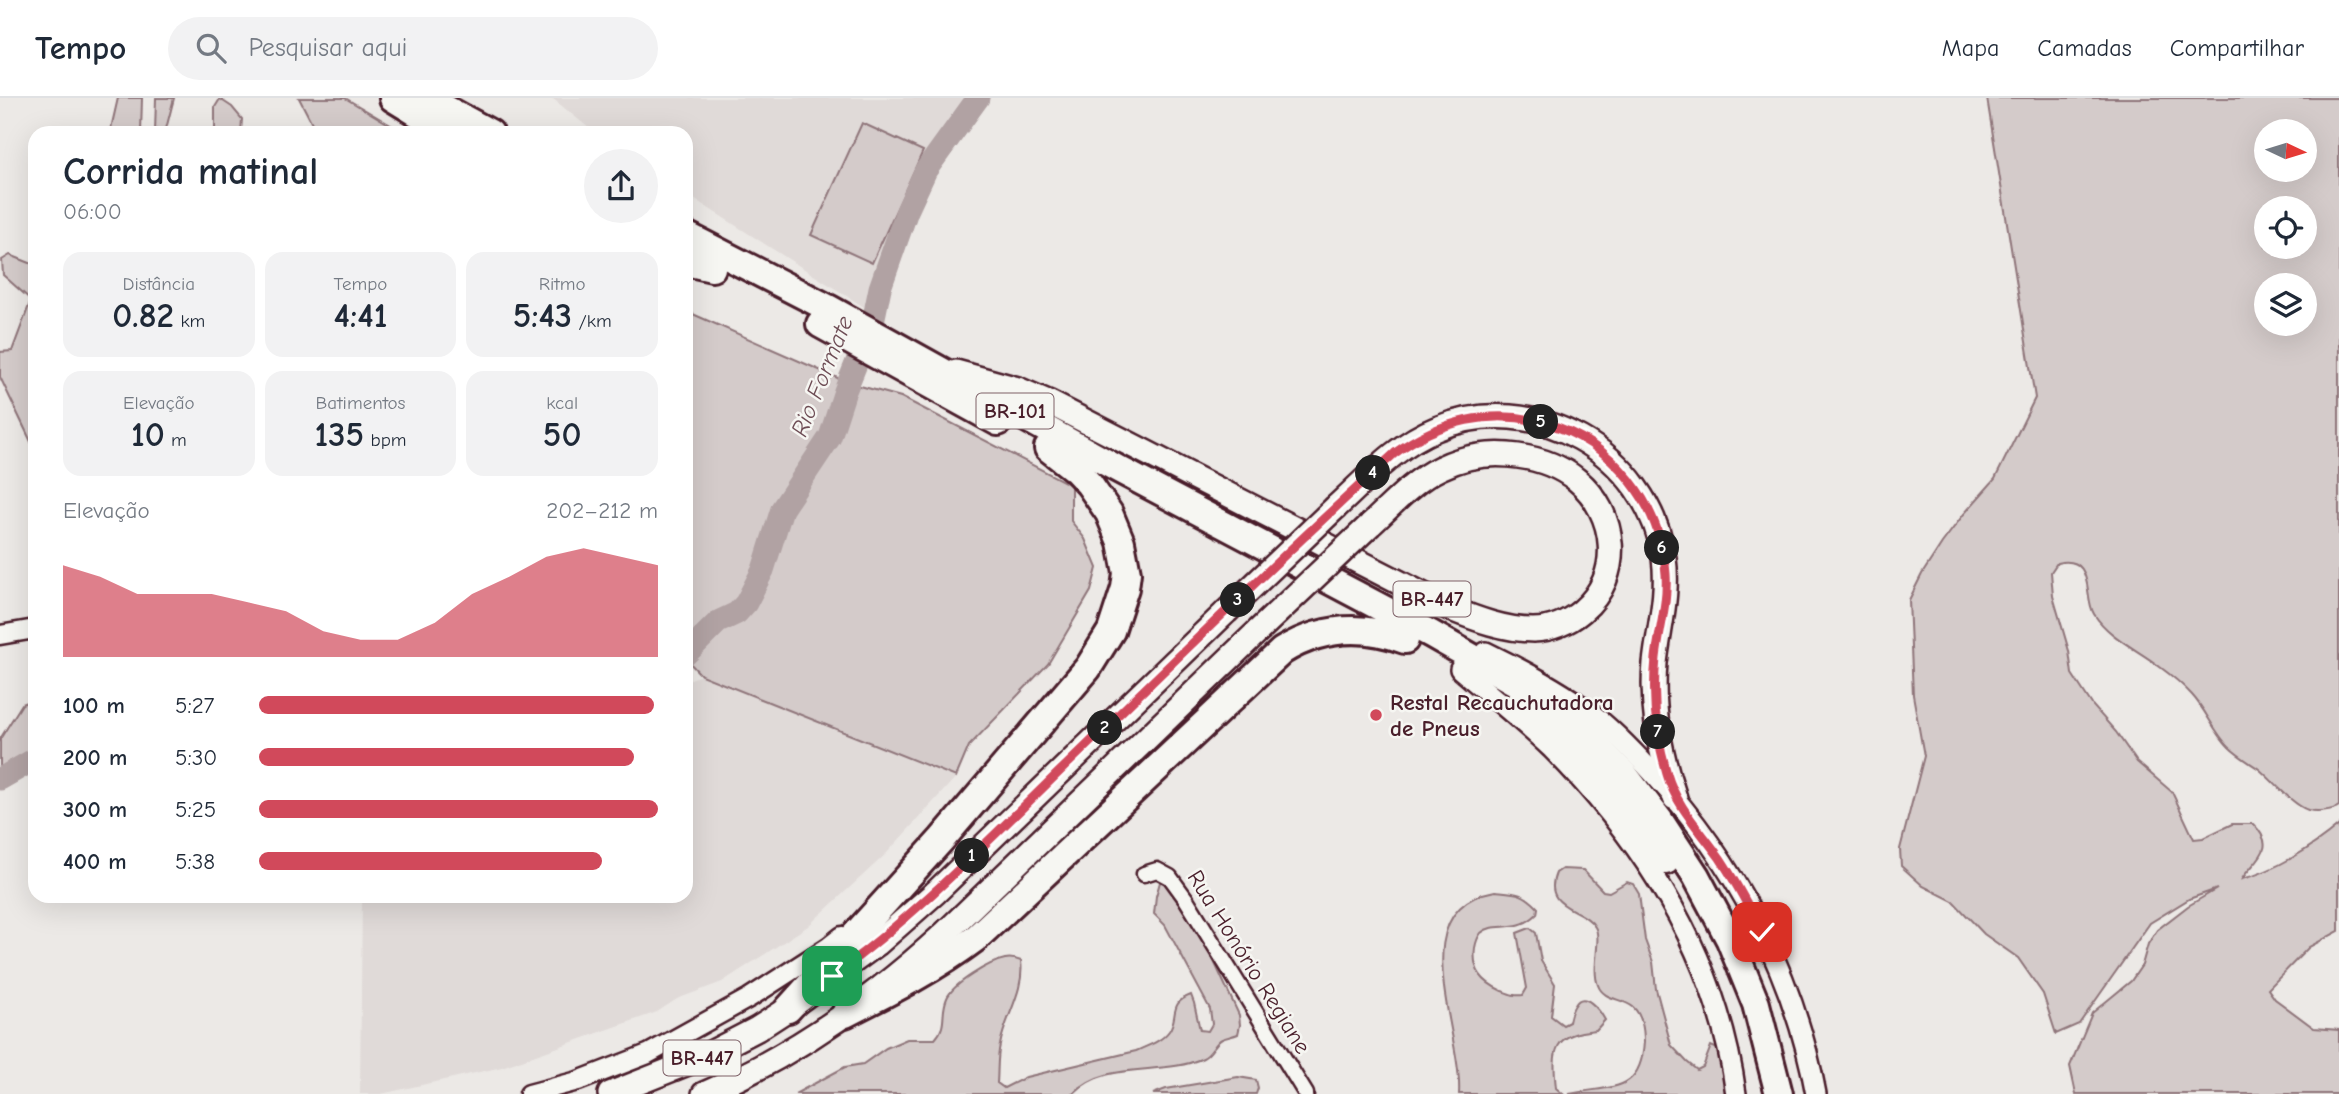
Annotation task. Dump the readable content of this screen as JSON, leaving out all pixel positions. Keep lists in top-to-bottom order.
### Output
{
  "streets": {
    "highway": ["BR-101"],
    "main road": ["BR-447"],
    "street": ["Rua Honório Regiane"]
  },
  "crossings": [
    ["BR-101", "BR-447"]
  ],
  "water": ["Rio Formate"],
  "places": ["Restal Recauchutadora de Pneus"],
  "north": "right",
  "page": {
    "header": "Tempo",
    "search": "Pesquisar aqui",
    "nav": ["Mapa", "Camadas", "Compartilhar"],
    "heading": ["Corrida matinal", "06:00"],
    "stats": [
      ["Distância", "0.82 km"],
      ["Tempo", "4:41"],
      ["Ritmo", "5:43 /km"],
      ["Elevação", "10 m"],
      ["Batimentos", "135 bpm"],
      ["kcal", "50"]
    ],
    "pins": [
      "5",
      "4",
      "6",
      "3",
      "2",
      "7",
      "1"
    ],
    "chart": ["Elevação", "202–212 m"],
    "list": [
      {
        "name": "100 m",
        "note": "5:27"
      },
      {
        "name": "200 m",
        "note": "5:30"
      },
      {
        "name": "300 m",
        "note": "5:25"
      },
      {
        "name": "400 m",
        "note": "5:38"
      }
    ]
  }
}
